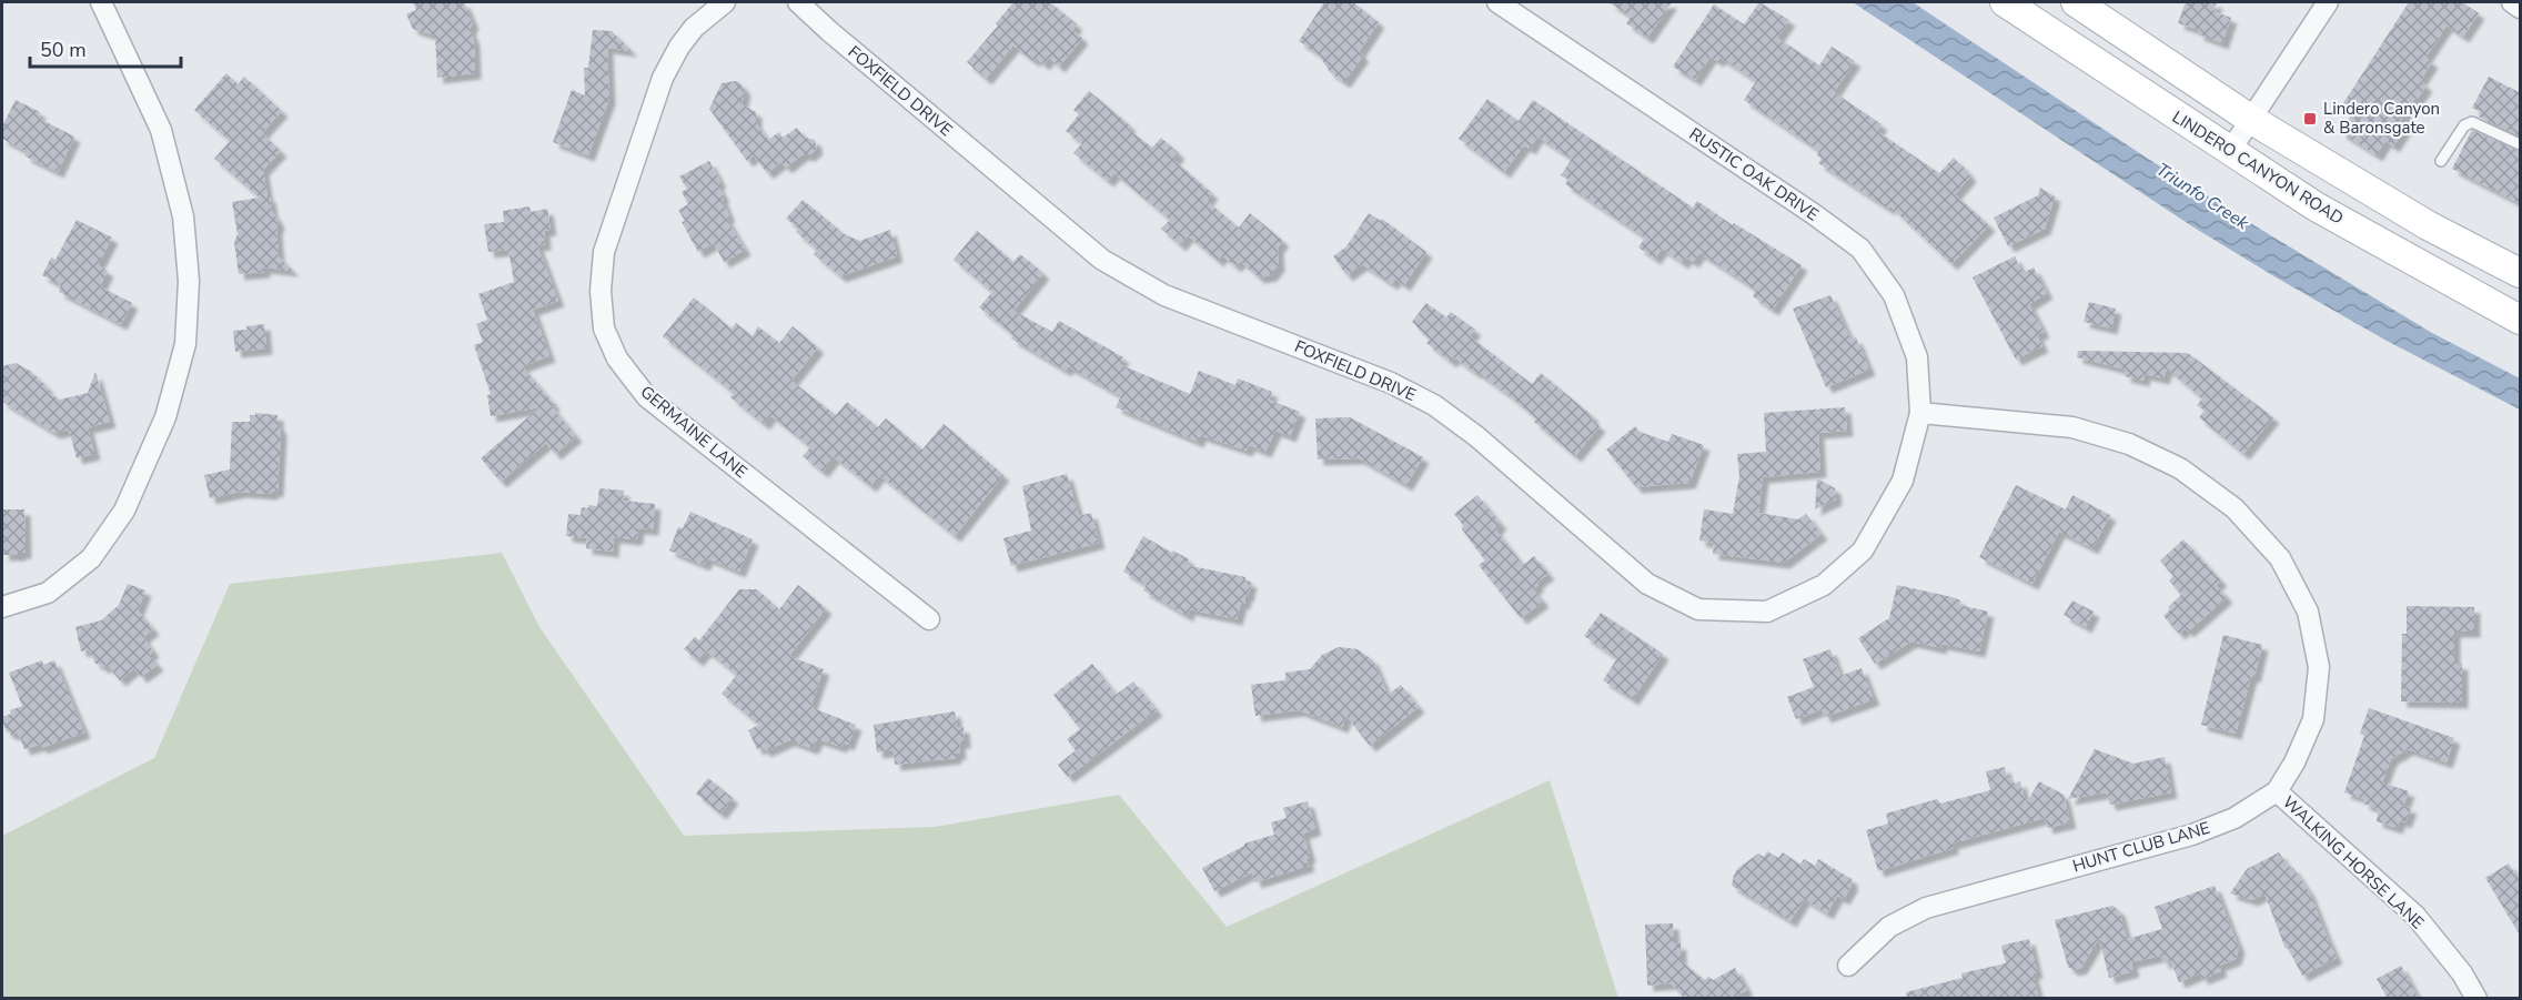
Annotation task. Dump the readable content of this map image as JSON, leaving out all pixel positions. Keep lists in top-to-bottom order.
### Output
{
  "streets": {
    "street": [
      "FOXFIELD DRIVE",
      "LINDERO CANYON ROAD",
      "RUSTIC OAK DRIVE",
      "GERMAINE LANE",
      "HUNT CLUB LANE",
      "WALKING HORSE LANE"
    ]
  },
  "crossings": [
    ["FOXFIELD DRIVE", "RUSTIC OAK DRIVE"],
    ["FOXFIELD DRIVE", "HUNT CLUB LANE"],
    ["RUSTIC OAK DRIVE", "HUNT CLUB LANE"],
    ["HUNT CLUB LANE", "WALKING HORSE LANE"]
  ],
  "water": ["Triunfo Creek"],
  "places": {
    "transit": ["Lindero Canyon & Baronsgate"]
  },
  "scale_bar": "50 m"
}
